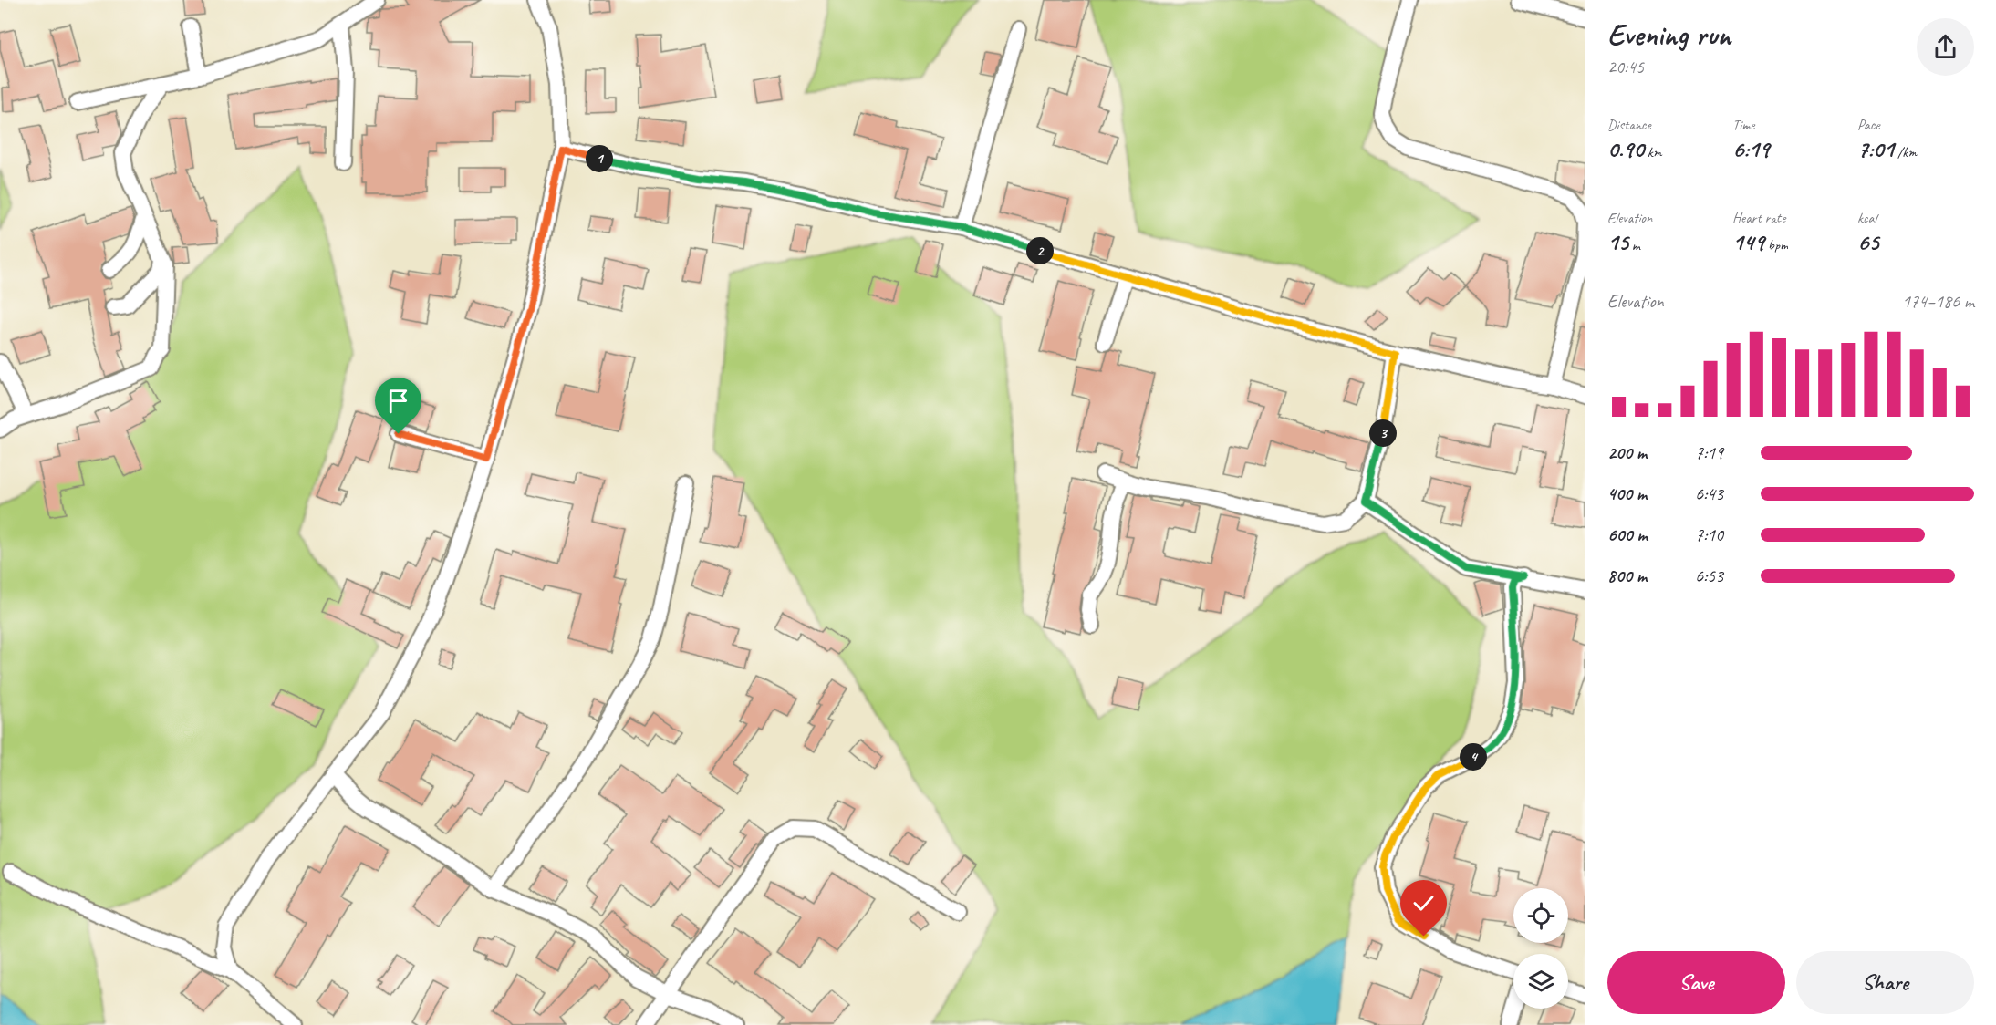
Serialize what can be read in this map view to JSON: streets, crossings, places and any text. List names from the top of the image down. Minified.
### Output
{"page":{"heading":["Evening run","20:45"],"stats":[["Distance","0.90 km"],["Time","6:19"],["Pace","7:01 /km"],["Elevation","15 m"],["Heart rate","149 bpm"],["kcal","65"]],"pins":["1","2","3","4"],"chart":["Elevation","174–186 m"],"list":[{"name":"200 m","note":"7:19"},{"name":"400 m","note":"6:43"},{"name":"600 m","note":"7:10"},{"name":"800 m","note":"6:53"}],"buttons":["Save","Share"]}}
